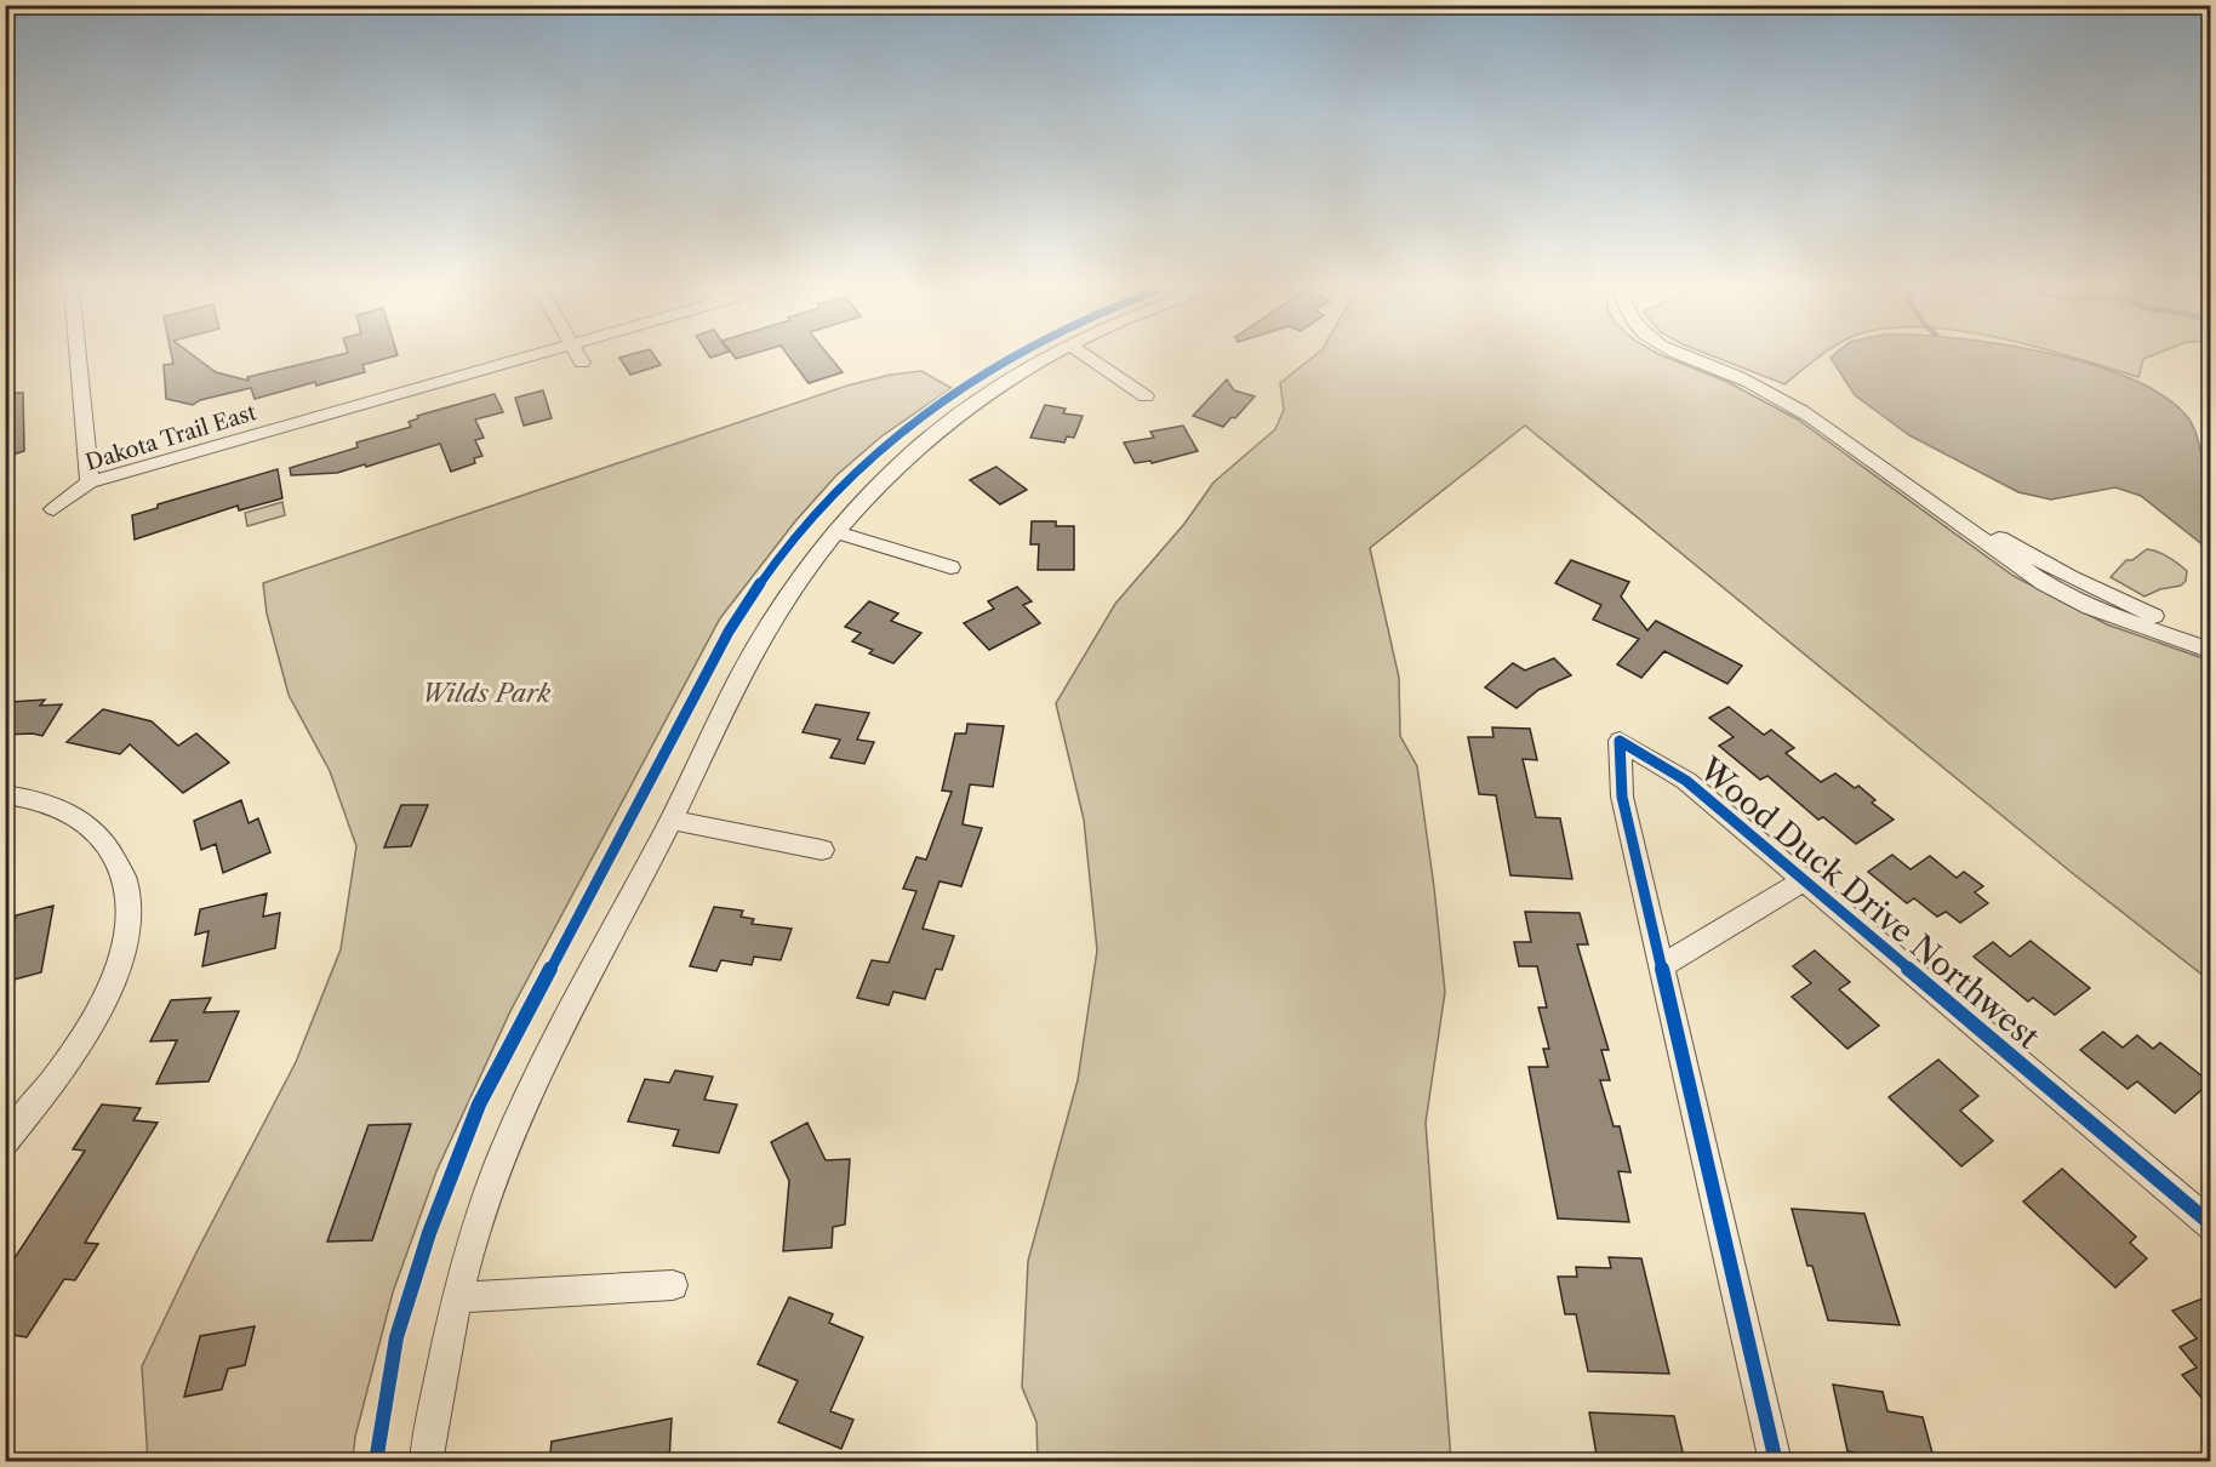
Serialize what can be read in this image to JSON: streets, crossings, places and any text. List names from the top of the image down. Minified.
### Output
{"streets":{"street":["Dakota Trail East","Wood Duck Drive Northwest"]},"parks":["Wilds Park"]}
